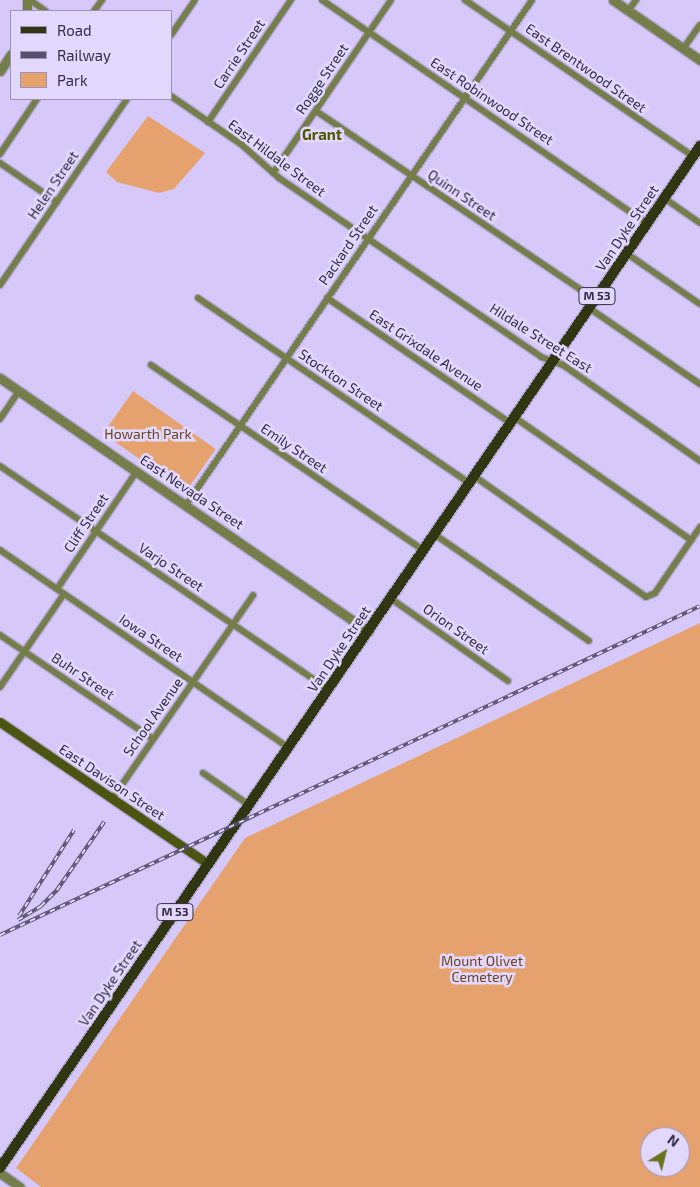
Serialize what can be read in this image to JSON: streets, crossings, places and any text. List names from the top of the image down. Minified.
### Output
{"streets":{"main road":["Van Dyke Street","M 53","East Davison Street"],"street":["Carrie Street","East Brentwood Street","Rogge Street","East Robinwood Street","East Hildale Street","Helen Street","Quinn Street","Packard Street","Hildale Street East","East Grixdale Avenue","Stockton Street","Emily Street","East Nevada Street","Cliff Street","Varjo Street","Orion Street","Iowa Street","Buhr Street","School Avenue"]},"crossings":[["Carrie Street","East Hildale Street"],["East Brentwood Street","Van Dyke Street"],["East Brentwood Street","Packard Street"],["Rogge Street","East Robinwood Street"],["Rogge Street","East Hildale Street"],["Rogge Street","Quinn Street"],["East Robinwood Street","Van Dyke Street"],["East Robinwood Street","Packard Street"],["East Hildale Street","Packard Street"],["East Hildale Street","Hildale Street East"],["Quinn Street","Van Dyke Street"],["Quinn Street","Packard Street"],["Van Dyke Street","Hildale Street East"],["Van Dyke Street","East Grixdale Avenue"],["Van Dyke Street","Stockton Street"],["Van Dyke Street","Emily Street"],["Van Dyke Street","East Nevada Street"],["Van Dyke Street","Varjo Street"],["Van Dyke Street","Orion Street"],["Van Dyke Street","Iowa Street"],["Van Dyke Street","East Davison Street"],["Packard Street","Hildale Street East"],["Packard Street","East Grixdale Avenue"],["Packard Street","Stockton Street"],["Packard Street","Emily Street"],["Packard Street","East Nevada Street"],["East Grixdale Avenue","Stockton Street"],["East Nevada Street","Cliff Street"],["Cliff Street","Varjo Street"],["Cliff Street","Iowa Street"],["Varjo Street","School Avenue"],["Iowa Street","School Avenue"],["Buhr Street","School Avenue"],["School Avenue","East Davison Street"]],"districts":["Grant"],"parks":["Howarth Park","Mount Olivet Cemetery"],"legend":["Road","Railway","Park"],"north":"top right"}
